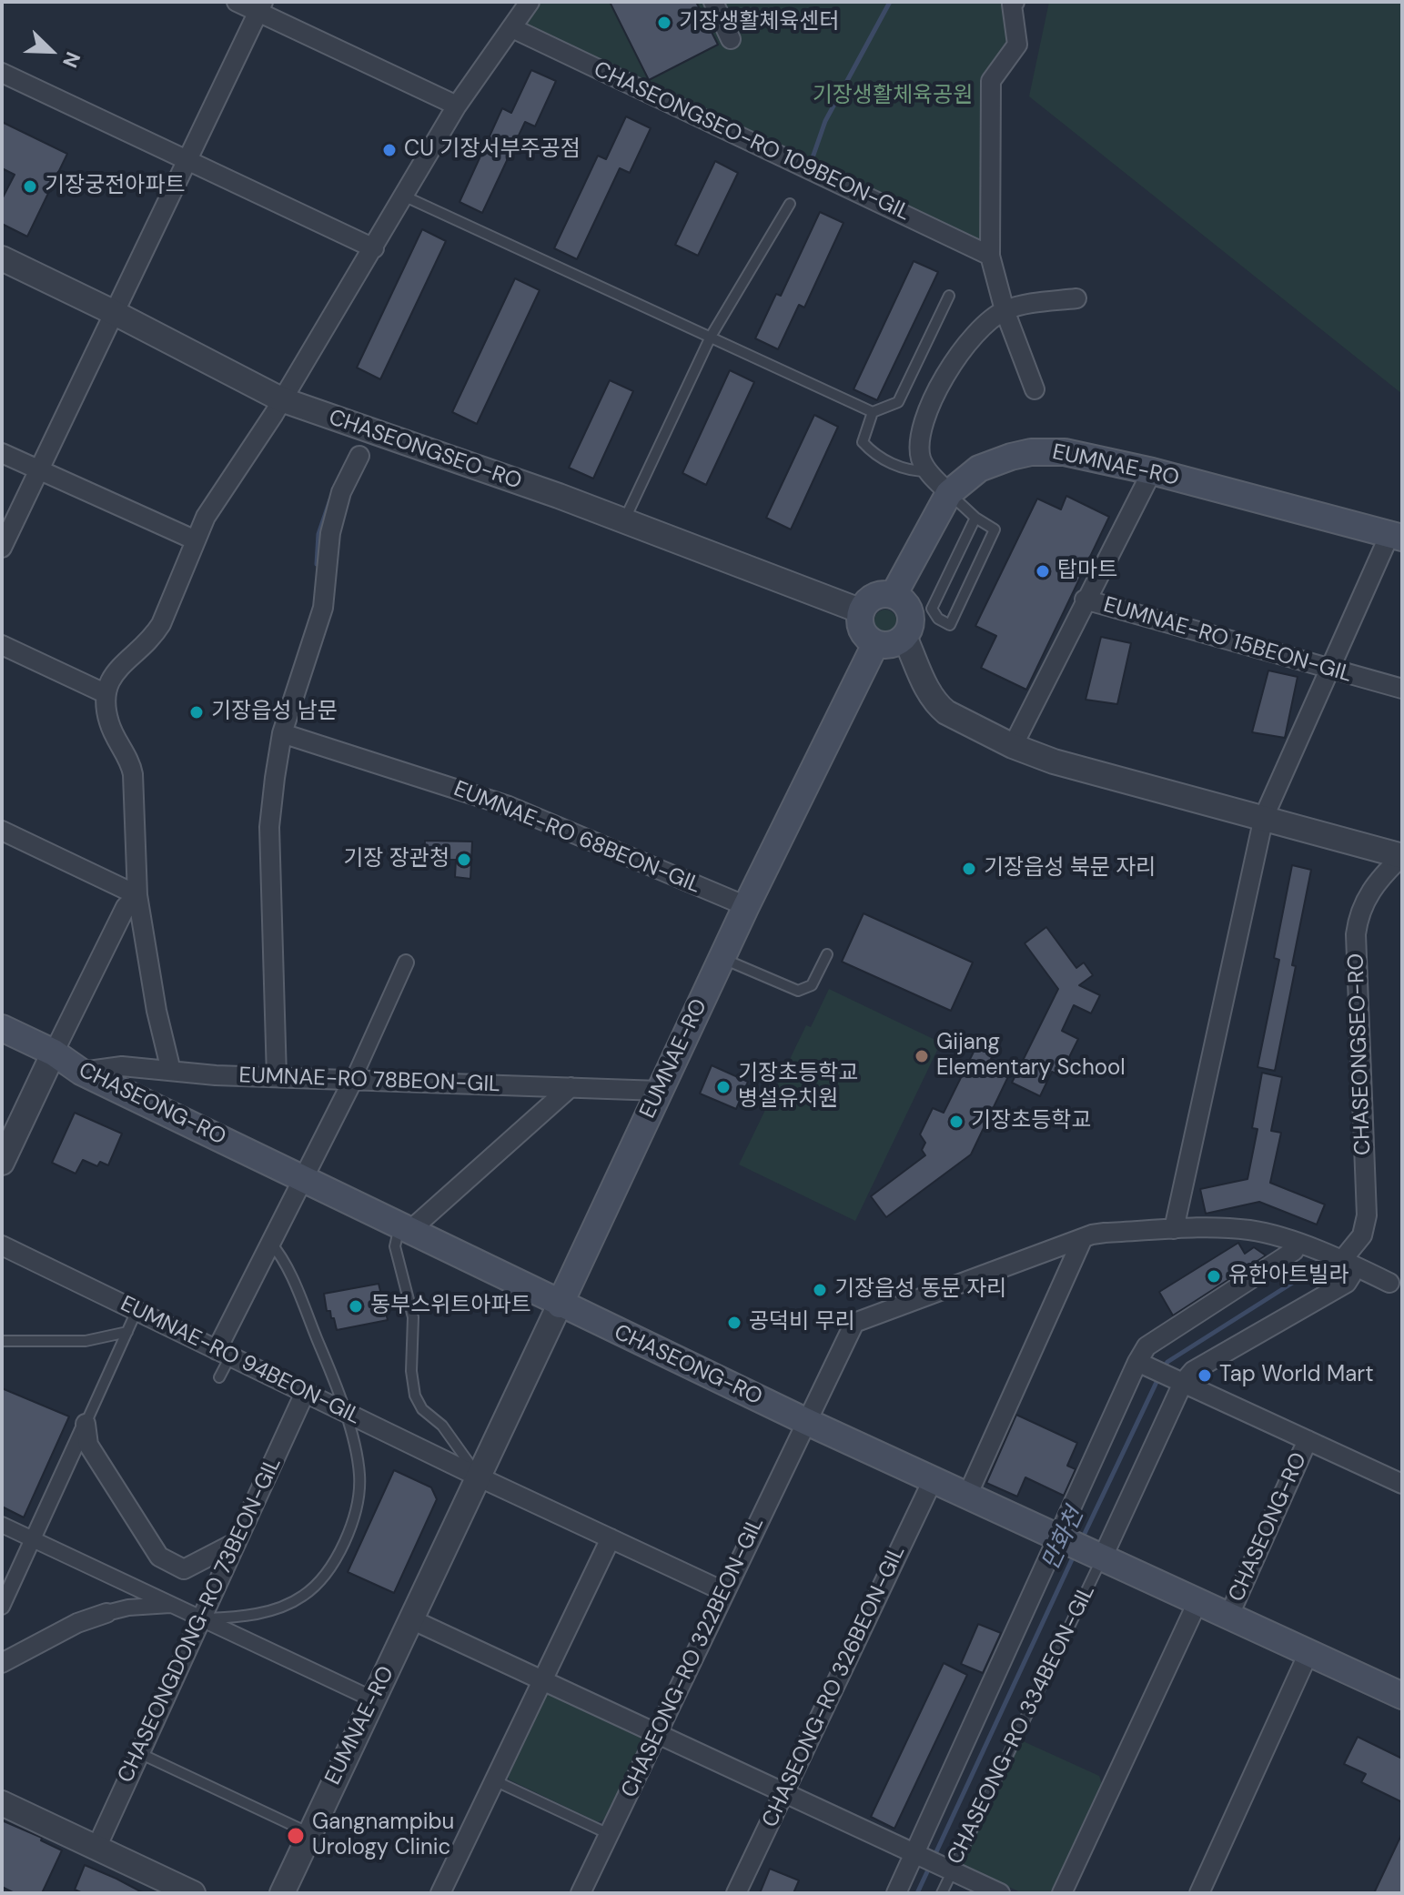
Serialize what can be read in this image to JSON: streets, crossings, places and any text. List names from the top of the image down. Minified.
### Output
{"streets":{"main road":["EUMNAE-RO","CHASEONG-RO"],"street":["CHASEONGSEO-RO 109BEON-GIL","CHASEONGSEO-RO","EUMNAE-RO 15BEON-GIL","EUMNAE-RO 68BEON-GIL","EUMNAE-RO 78BEON-GIL","EUMNAE-RO 94BEON-GIL","CHASEONGDONG-RO 73BEON-GIL","CHASEONG-RO 322BEON-GIL","CHASEONG-RO 326BEON-GIL"],"lane":["CHASEONG-RO 334BEON-GIL"]},"crossings":[["CHASEONGSEO-RO","EUMNAE-RO"],["CHASEONGSEO-RO","EUMNAE-RO 15BEON-GIL"],["CHASEONGSEO-RO","CHASEONG-RO 322BEON-GIL"],["EUMNAE-RO","EUMNAE-RO 68BEON-GIL"],["EUMNAE-RO","EUMNAE-RO 78BEON-GIL"],["EUMNAE-RO","CHASEONG-RO"],["EUMNAE-RO","EUMNAE-RO 94BEON-GIL"],["EUMNAE-RO 78BEON-GIL","CHASEONG-RO"],["CHASEONG-RO","CHASEONG-RO 322BEON-GIL"],["CHASEONG-RO","CHASEONG-RO 326BEON-GIL"],["CHASEONG-RO","CHASEONG-RO 334BEON-GIL"],["EUMNAE-RO 94BEON-GIL","CHASEONGDONG-RO 73BEON-GIL"]],"water":["만화천"],"parks":["기장생활체육공원"],"places":["기장생활체육센터","CU 기장서부주공점","기장궁전아파트","탑마트","기장읍성 남문","기장 장관청","기장읍성 북문 자리","Gijang Elementary School","기장초등학교 병설유치원","기장초등학교","유한아트빌라","기장읍성 동문 자리","동부스위트아파트","공덕비 무리","Tap World Mart","Gangnampibu Urology Clinic"],"north":"bottom right"}
